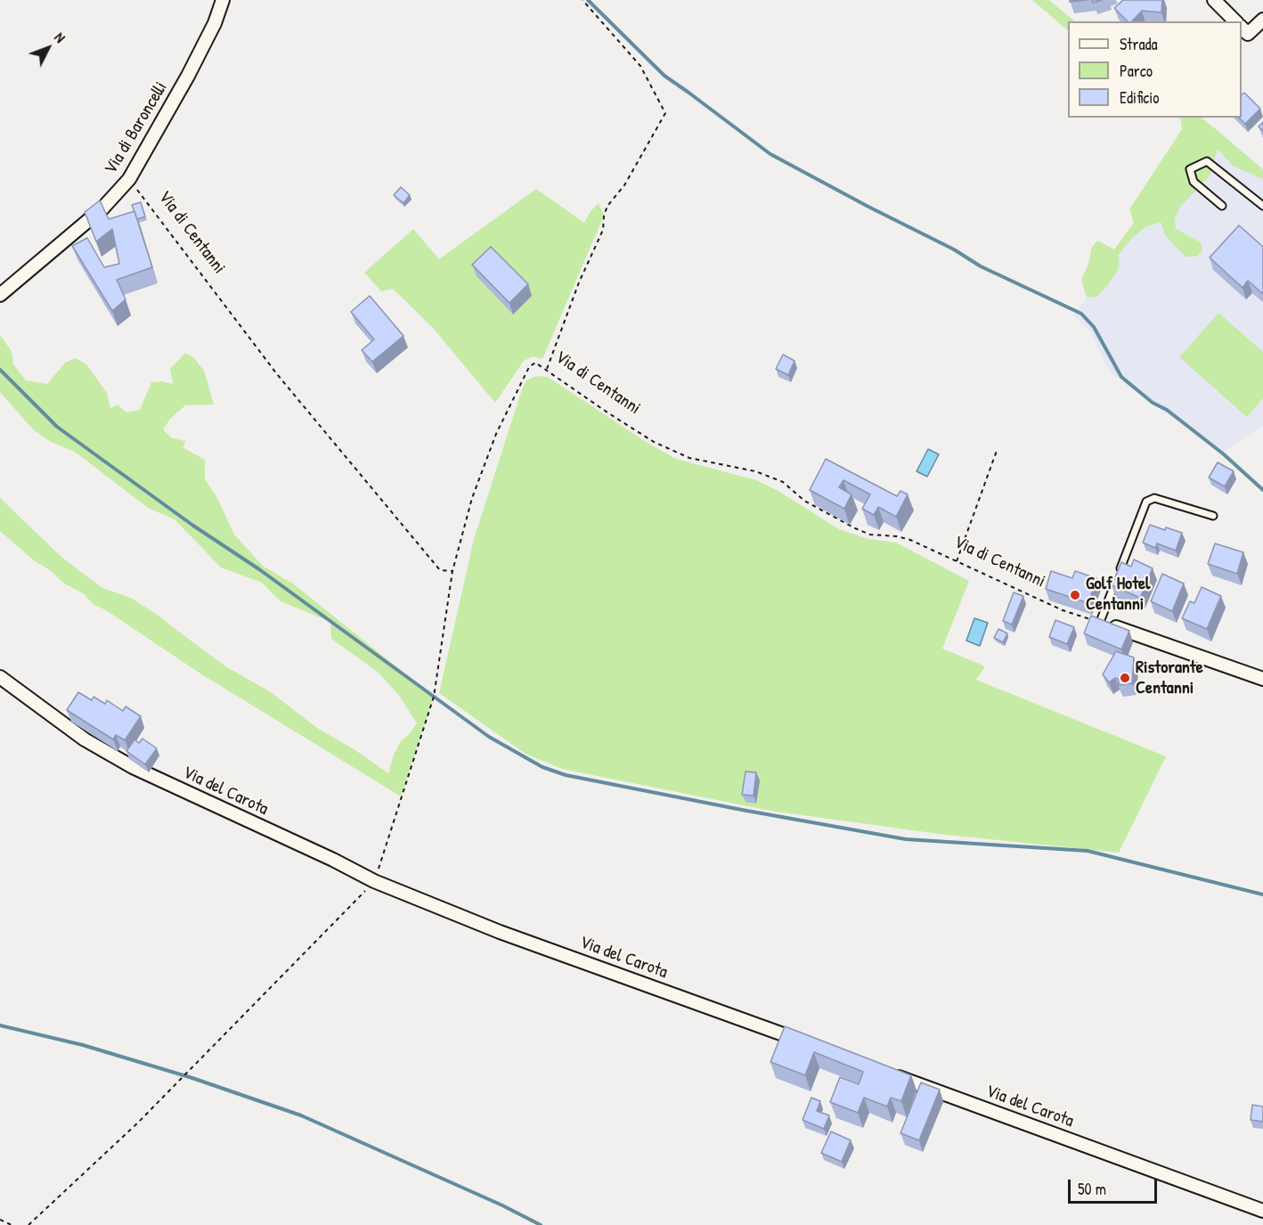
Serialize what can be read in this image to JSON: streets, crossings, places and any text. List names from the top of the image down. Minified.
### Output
{"streets":{"street":["Via di Baroncelli","Via del Carota"],"path":["Via di Centanni"]},"crossings":[["Via di Baroncelli","Via di Centanni"]],"places":["Golf Hotel Centanni","Ristorante Centanni"],"legend":["Strada","Parco","Edificio"],"scale_bar":"50 m","north":"top right"}
